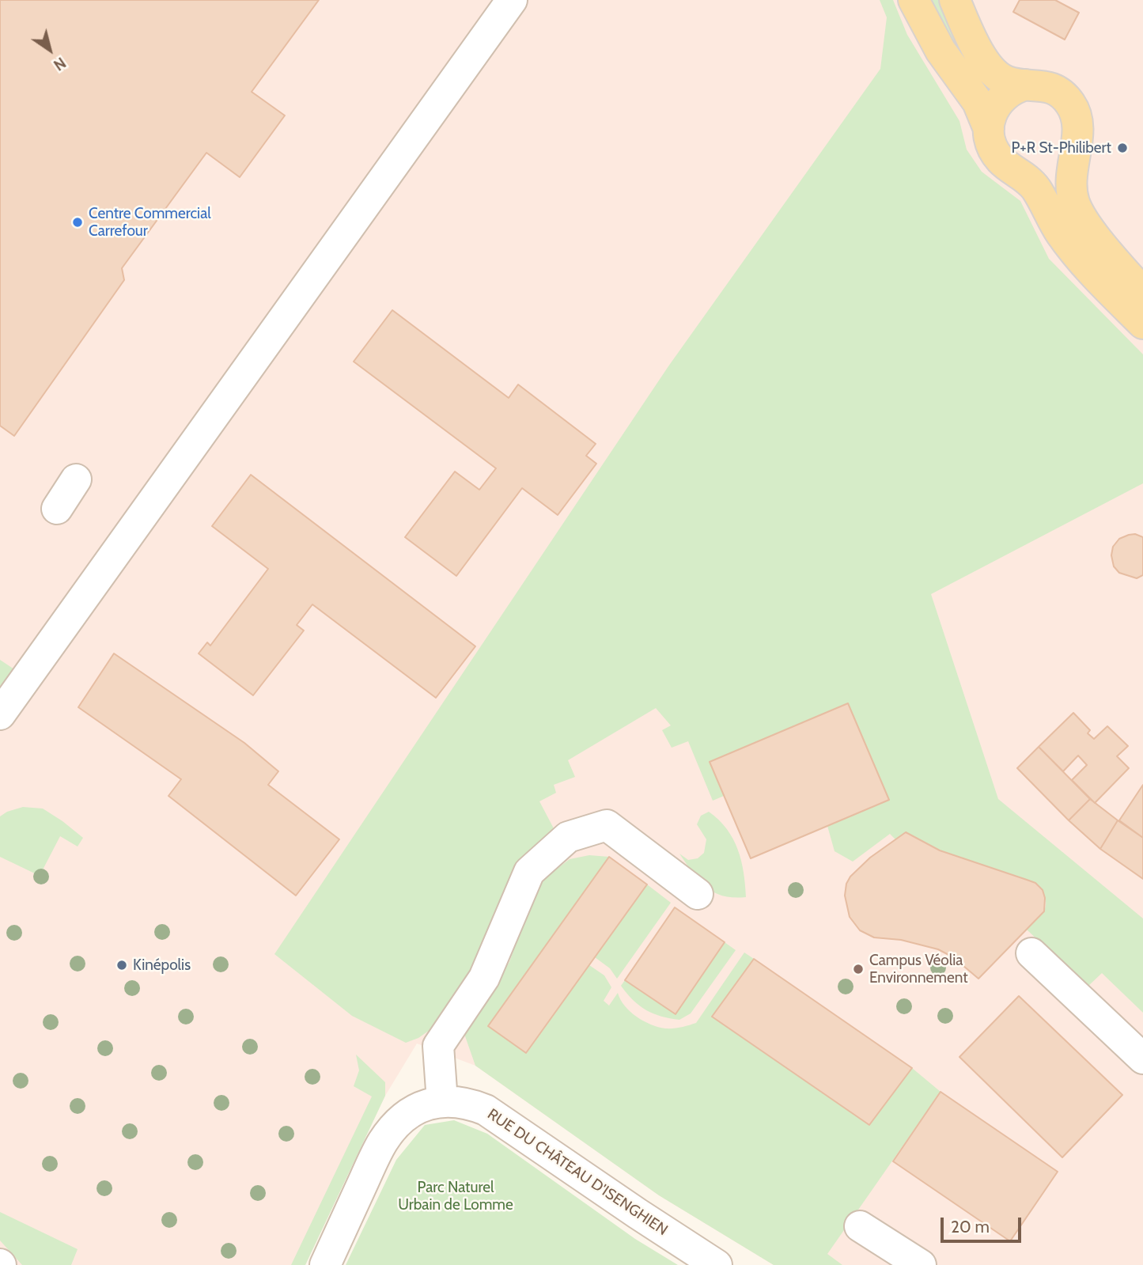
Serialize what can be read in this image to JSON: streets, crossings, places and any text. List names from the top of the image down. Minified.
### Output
{"streets":{"street":["RUE DU CHÂTEAU D'ISENGHIEN"]},"parks":["Parc Naturel Urbain de Lomme"],"places":["P+R St-Philibert","Centre Commercial Carrefour","Kinépolis","Campus Véolia Environnement"],"scale_bar":"20 m","north":"bottom right"}
